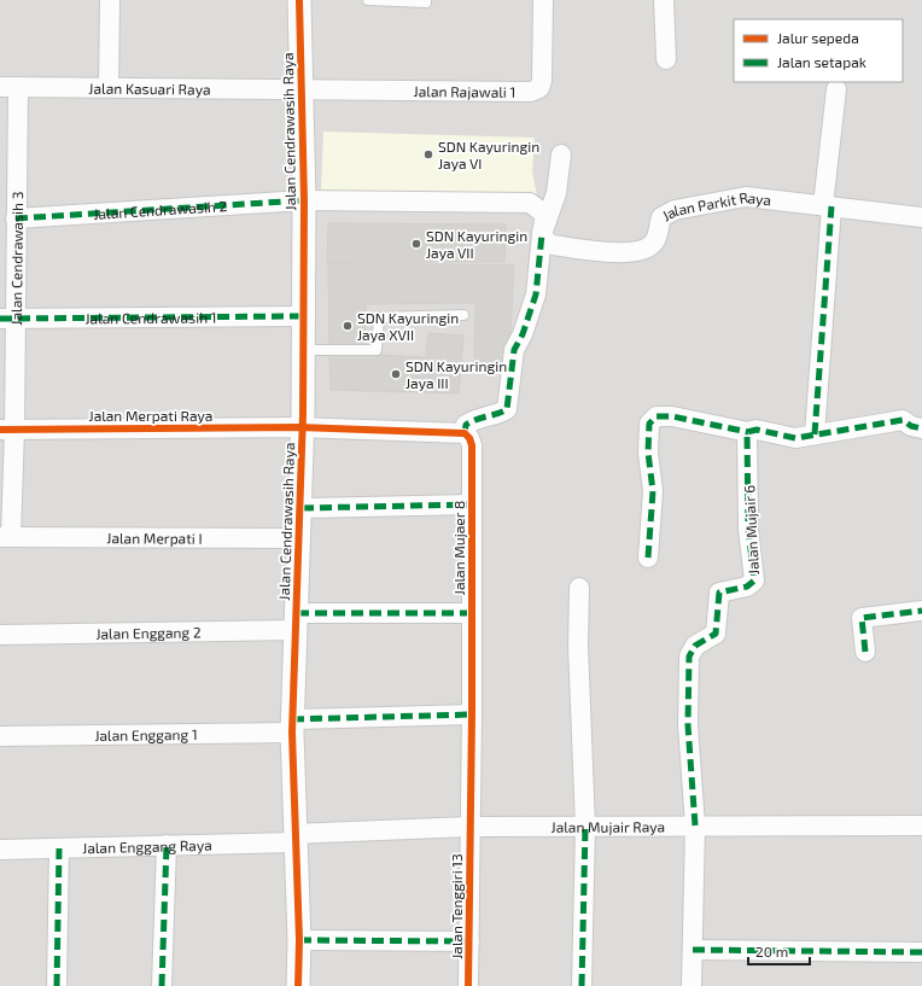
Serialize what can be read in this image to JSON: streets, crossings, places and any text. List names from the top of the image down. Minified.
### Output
{"streets":{"street":["Jalan Kasuari Raya","Jalan Rajawali 1","Jalan Cendrawasih Raya","Jalan Cendrawasih 2","Jalan Parkit Raya","Jalan Cendrawasih 3","Jalan Cendrawasih 1","Jalan Merpati Raya","Jalan Mujair 6","Jalan Merpati I","Jalan Mujaer 8","Jalan Enggang 2","Jalan Enggang 1","Jalan Mujair Raya","Jalan Enggang Raya","Jalan Tenggiri 13"]},"crossings":[["Jalan Kasuari Raya","Jalan Rajawali 1"],["Jalan Kasuari Raya","Jalan Cendrawasih Raya"],["Jalan Kasuari Raya","Jalan Cendrawasih 3"],["Jalan Rajawali 1","Jalan Cendrawasih Raya"],["Jalan Cendrawasih Raya","Jalan Cendrawasih 2"],["Jalan Cendrawasih Raya","Jalan Cendrawasih 1"],["Jalan Cendrawasih Raya","Jalan Merpati Raya"],["Jalan Cendrawasih Raya","Jalan Merpati I"],["Jalan Cendrawasih Raya","Jalan Enggang 2"],["Jalan Cendrawasih Raya","Jalan Enggang 1"],["Jalan Cendrawasih Raya","Jalan Mujair Raya"],["Jalan Cendrawasih Raya","Jalan Enggang Raya"],["Jalan Cendrawasih 2","Jalan Cendrawasih 3"],["Jalan Cendrawasih 3","Jalan Cendrawasih 1"],["Jalan Cendrawasih 3","Jalan Merpati Raya"],["Jalan Cendrawasih 3","Jalan Merpati I"],["Jalan Mujair 6","Jalan Mujair Raya"],["Jalan Mujaer 8","Jalan Enggang 2"],["Jalan Mujaer 8","Jalan Enggang 1"],["Jalan Mujaer 8","Jalan Mujair Raya"],["Jalan Mujaer 8","Jalan Tenggiri 13"],["Jalan Mujair Raya","Jalan Enggang Raya"],["Jalan Mujair Raya","Jalan Tenggiri 13"]],"places":["SDN Kayuringin Jaya VI","SDN Kayuringin Jaya VII","SDN Kayuringin Jaya XVII","SDN Kayuringin Jaya III"],"legend":["Jalur sepeda","Jalan setapak"],"scale_bar":"20 m"}
